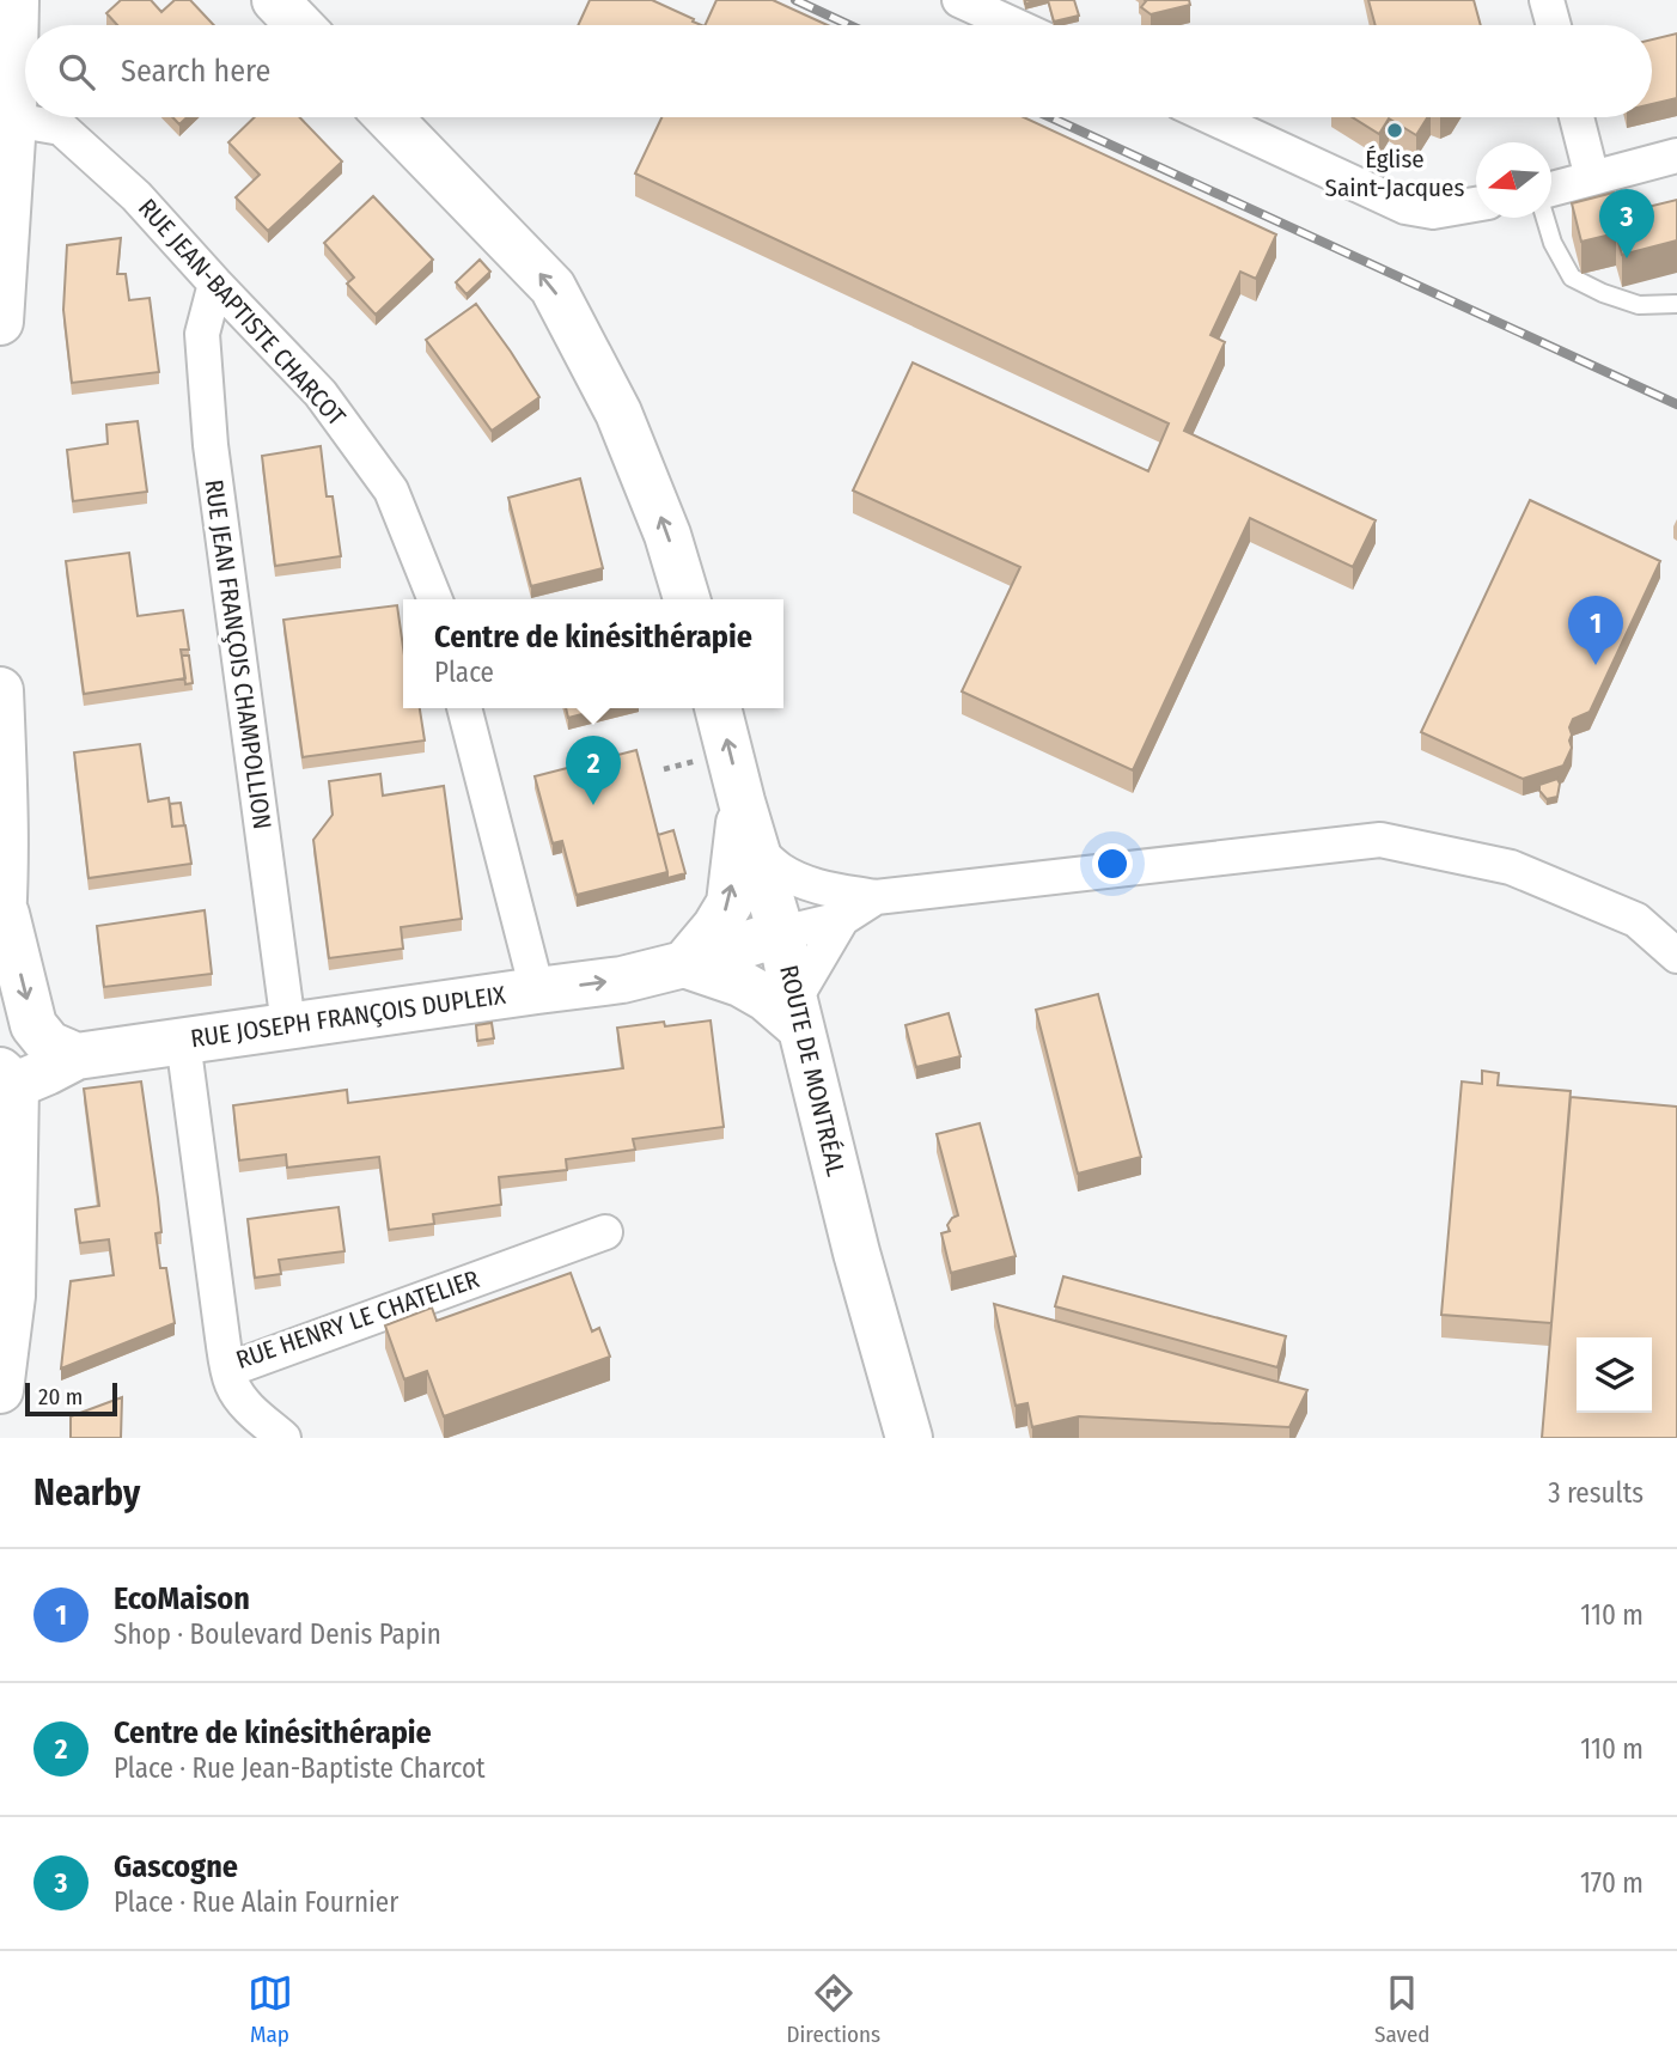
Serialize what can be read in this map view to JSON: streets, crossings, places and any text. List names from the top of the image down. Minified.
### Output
{"streets":{"main road":["RUE JOSEPH FRANÇOIS DUPLEIX","ROUTE DE MONTRÉAL"],"street":["RUE JEAN-BAPTISTE CHARCOT","RUE JEAN FRANÇOIS CHAMPOLLION","RUE HENRY LE CHATELIER"]},"crossings":[["RUE JEAN-BAPTISTE CHARCOT","RUE JEAN FRANÇOIS CHAMPOLLION"],["RUE JEAN FRANÇOIS CHAMPOLLION","RUE JOSEPH FRANÇOIS DUPLEIX"],["RUE JOSEPH FRANÇOIS DUPLEIX","ROUTE DE MONTRÉAL"],["RUE JOSEPH FRANÇOIS DUPLEIX","RUE HENRY LE CHATELIER"]],"places":["Église Saint-Jacques"],"scale_bar":"20 m","north":"left","page":{"search":"Search here","pins":["3","1","2"],"popup":["Centre de kinésithérapie","Place"],"scale":"20 m","heading":["Nearby","3 results"],"list":[{"mark":"1","name":"EcoMaison","note":"Shop · Boulevard Denis Papin","value":"110 m"},{"mark":"2","name":"Centre de kinésithérapie","note":"Place · Rue Jean-Baptiste Charcot","value":"110 m"},{"mark":"3","name":"Gascogne","note":"Place · Rue Alain Fournier","value":"170 m"}],"nav":["Map","Directions","Saved"]}}
